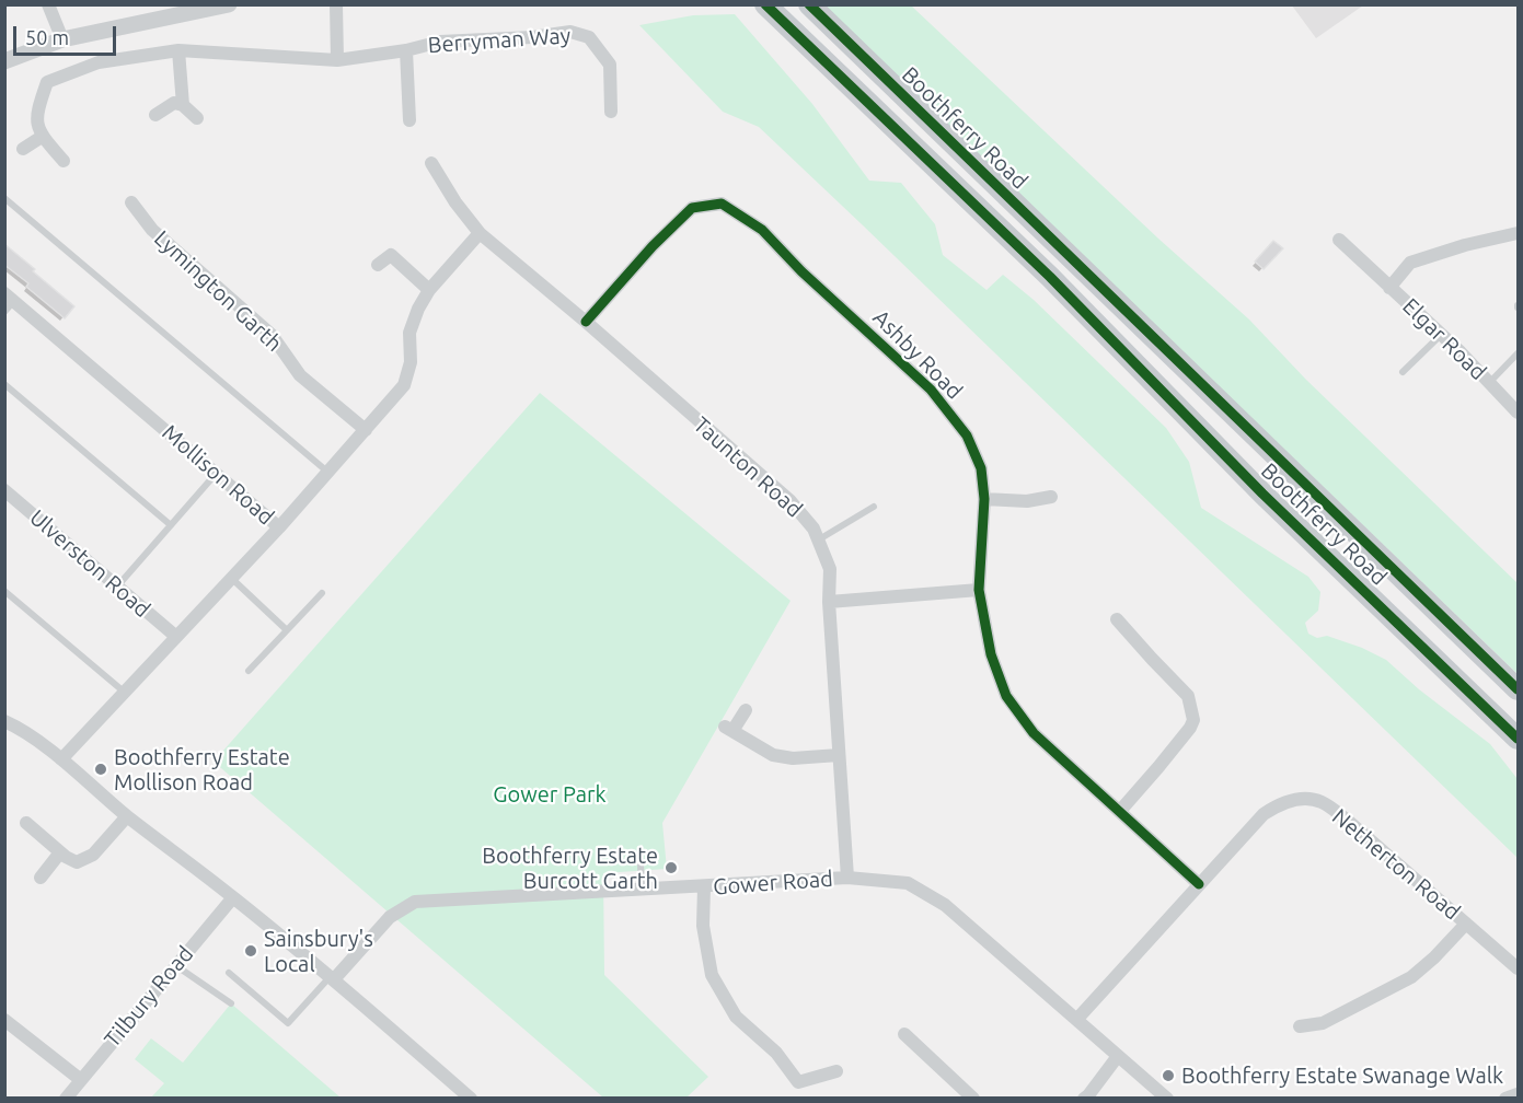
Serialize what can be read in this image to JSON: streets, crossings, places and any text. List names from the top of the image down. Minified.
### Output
{"streets":{"main road":["Boothferry Road"],"street":["Berryman Way","Lymington Garth","Elgar Road","Ashby Road","Taunton Road","Mollison Road","Ulverston Road","Netherton Road","Gower Road","Tilbury Road"]},"crossings":[["Ashby Road","Taunton Road"],["Ashby Road","Netherton Road"],["Taunton Road","Gower Road"],["Mollison Road","Ulverston Road"],["Netherton Road","Gower Road"]],"parks":["Gower Park"],"places":["Boothferry Estate Mollison Road","Boothferry Estate Burcott Garth","Sainsbury's Local","Boothferry Estate Swanage Walk"],"scale_bar":"50 m"}
